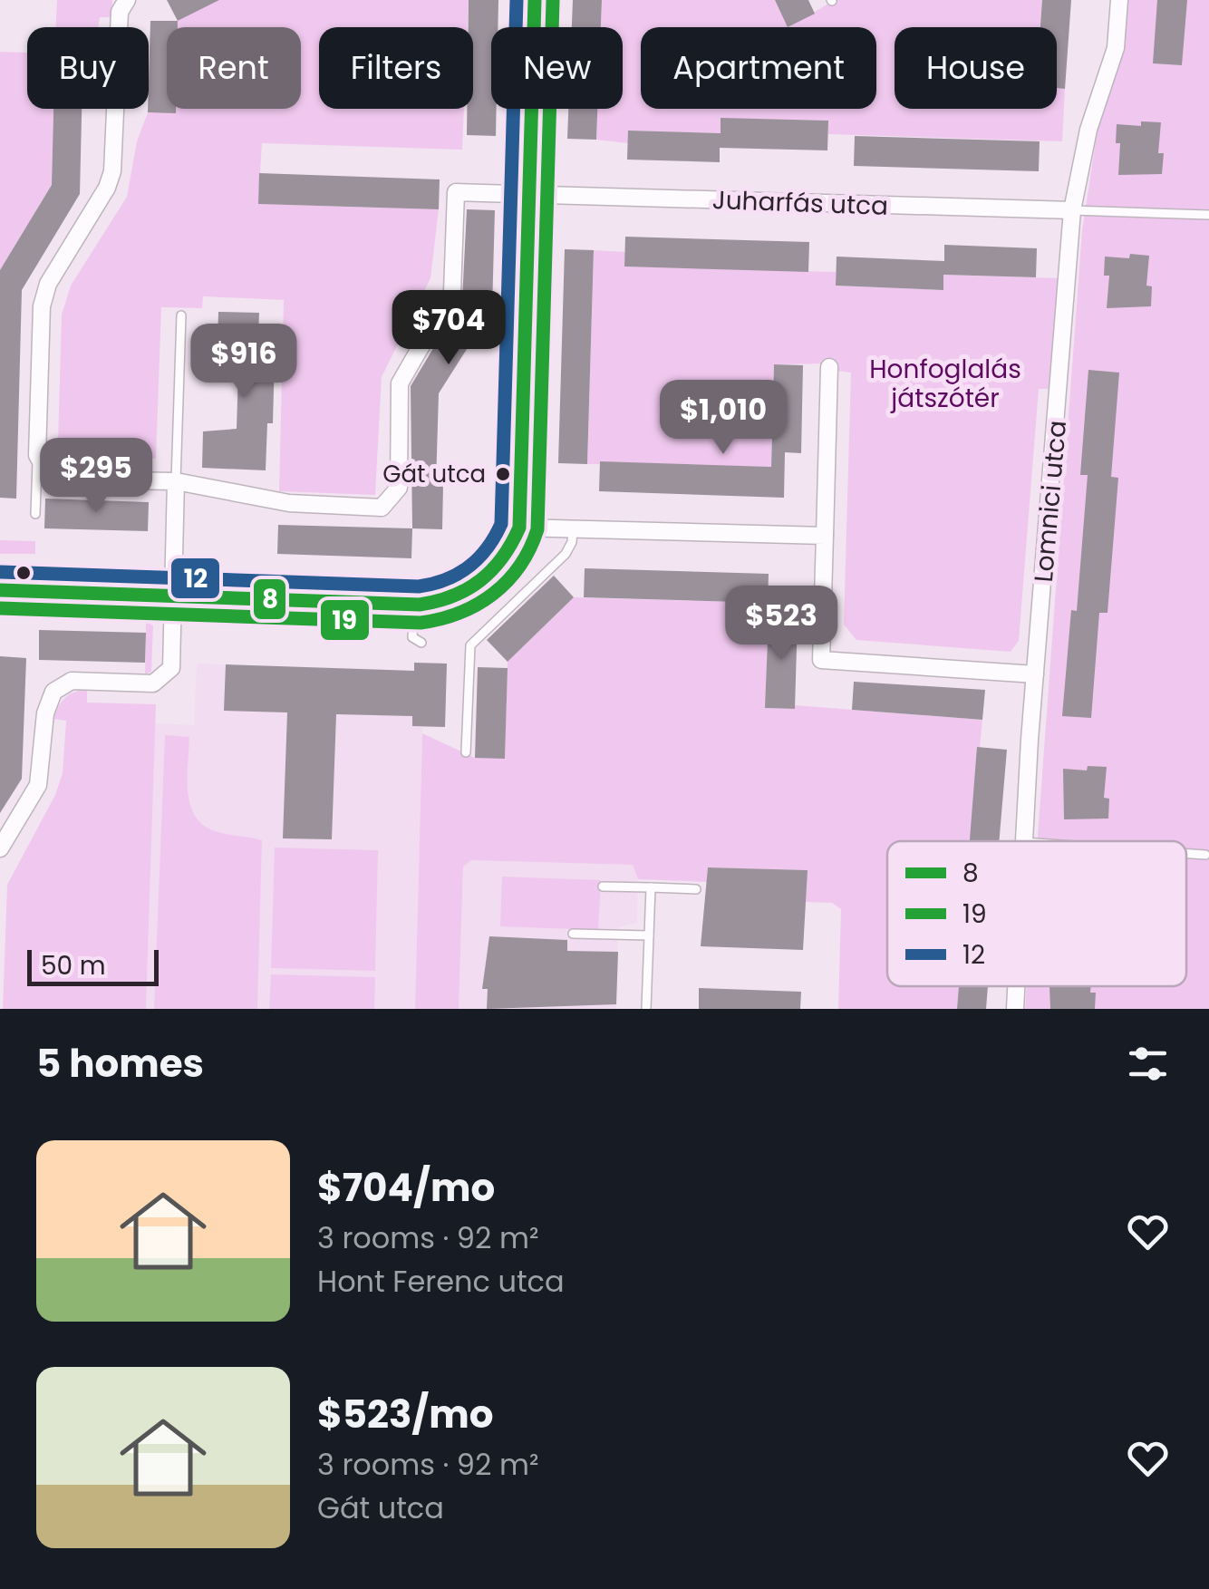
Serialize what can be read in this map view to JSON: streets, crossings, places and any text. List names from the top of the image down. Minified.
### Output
{"streets":{"street":["Juharfás utca","Lomnici utca"]},"crossings":[["Juharfás utca","Lomnici utca"]],"parks":["Honfoglalás játszótér"],"places":["Gát utca"],"lines":["transit line 8","transit line 12","transit line 19"],"legend":["8","19","12"],"scale_bar":"50 m","page":{"chip":["Buy","Rent","Filters","New","Apartment","House"],"price":["$704","$916","$1,010","$295","$523"],"scale":"50 m","heading":"5 homes","list":[{"name":"$704/mo","note":"3 rooms · 92 m² · Hont Ferenc utca"},{"name":"$523/mo","note":"3 rooms · 92 m² · Gát utca"}]}}
